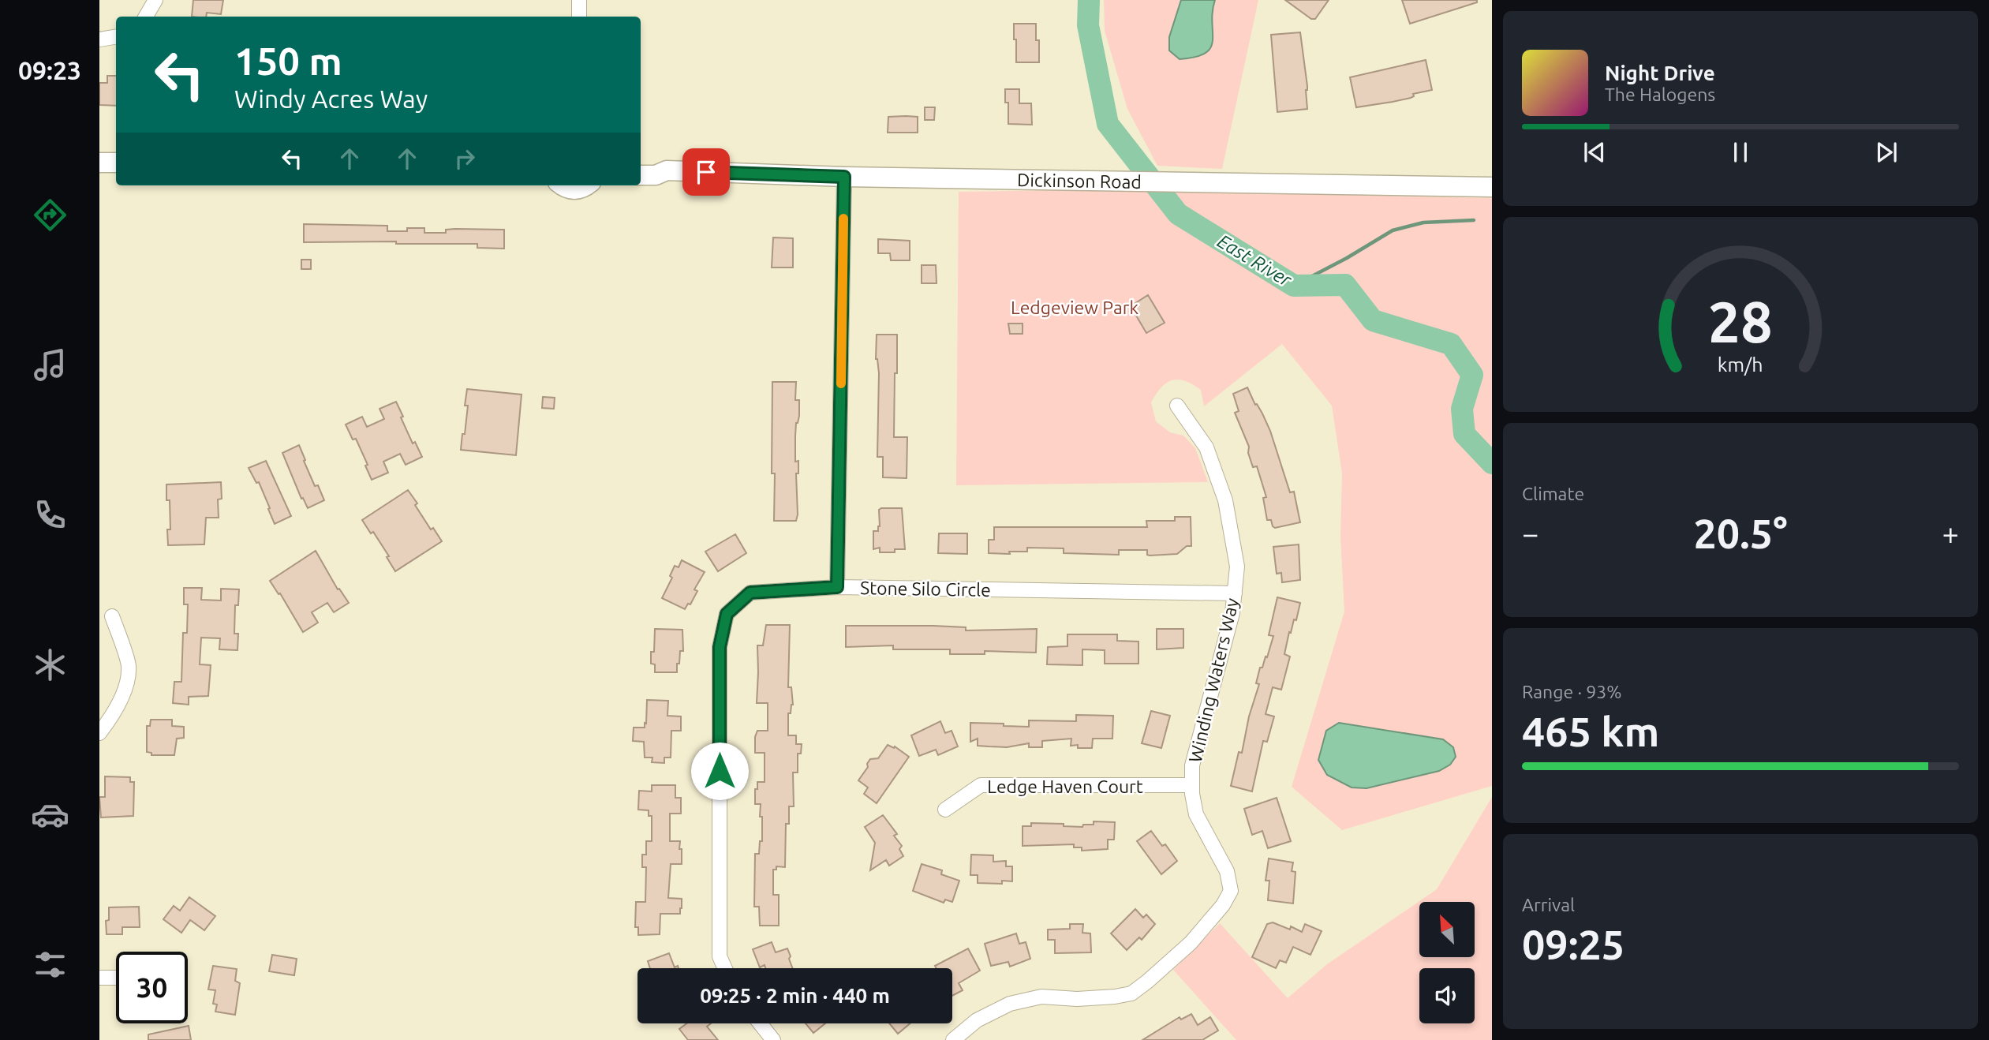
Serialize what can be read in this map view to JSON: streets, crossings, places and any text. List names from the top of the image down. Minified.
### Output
{"streets":{"street":["Dickinson Road","Stone Silo Circle","Winding Waters Way","Ledge Haven Court"]},"crossings":[["Stone Silo Circle","Winding Waters Way"],["Winding Waters Way","Ledge Haven Court"]],"water":["East River"],"parks":["Ledgeview Park"],"north":"top left","page":{"tabs":"09:23","turn":["150 m","Windy Acres Way"],"song":["Night Drive","The Halogens"],"tile":["Climate",["Range · 93%","465 km"],["Arrival","09:25"]],"heat":["−","20.5°","+"],"limit":"30","trip":"09:25 · 2 min · 440 m","gauge":["28","km/h"]}}
